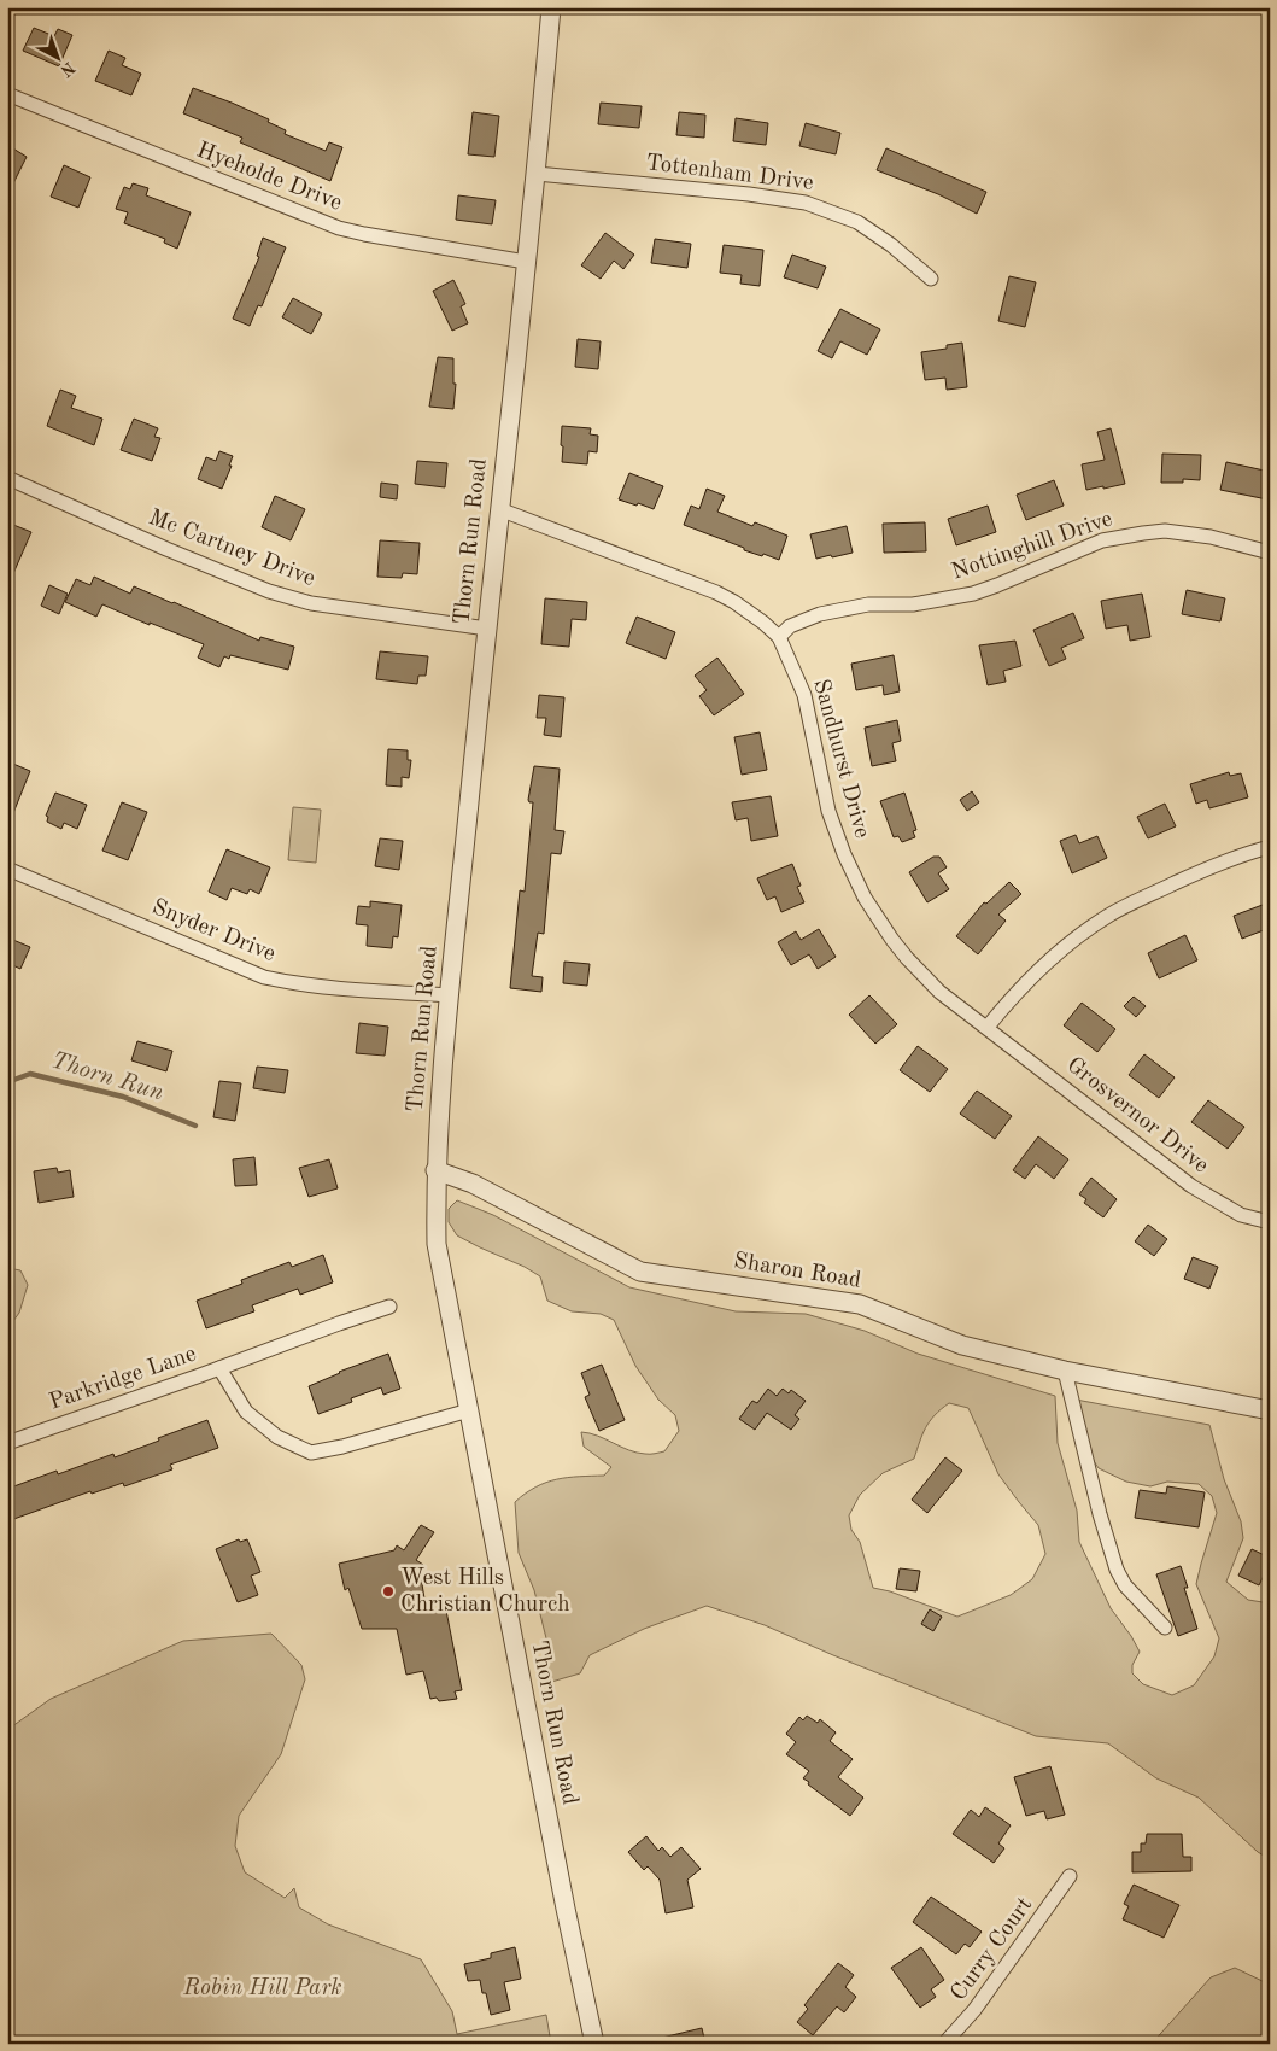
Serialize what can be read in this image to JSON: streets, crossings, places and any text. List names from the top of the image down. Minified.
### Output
{"streets":{"street":["Tottenham Drive","Hyeholde Drive","Thorn Run Road","Nottinghill Drive","Mc Cartney Drive","Sandhurst Drive","Snyder Drive","Grosvernor Drive","Sharon Road","Parkridge Lane","Curry Court"]},"crossings":[["Tottenham Drive","Thorn Run Road"],["Hyeholde Drive","Thorn Run Road"],["Thorn Run Road","Mc Cartney Drive"],["Thorn Run Road","Sandhurst Drive"],["Thorn Run Road","Snyder Drive"],["Thorn Run Road","Sharon Road"],["Thorn Run Road","Parkridge Lane"],["Nottinghill Drive","Sandhurst Drive"],["Sandhurst Drive","Grosvernor Drive"]],"water":["Thorn Run"],"parks":["Robin Hill Park"],"places":["West Hills Christian Church"],"north":"bottom right"}
